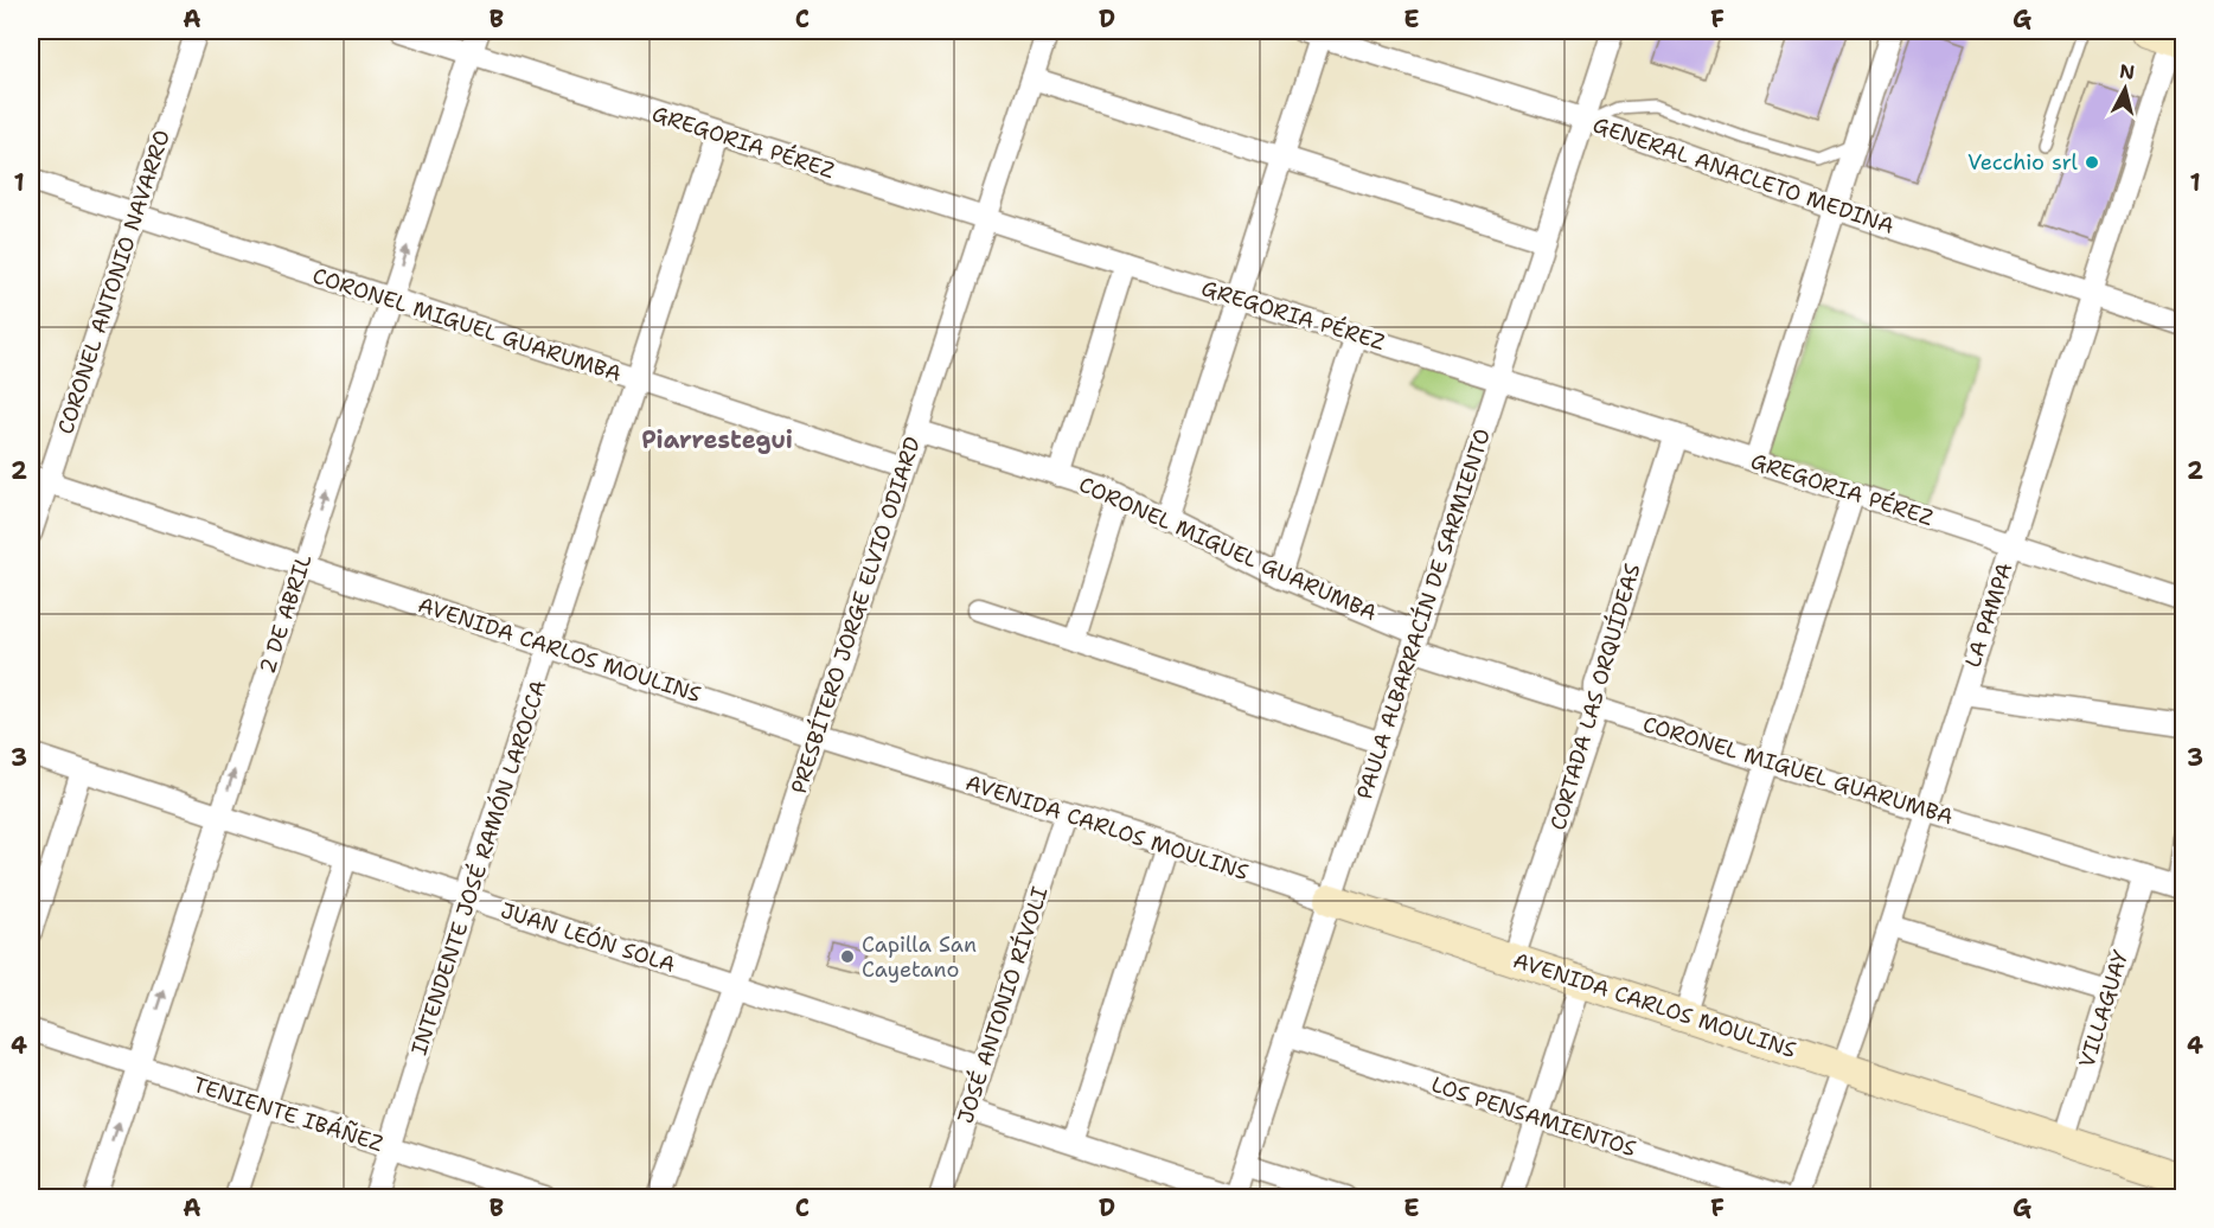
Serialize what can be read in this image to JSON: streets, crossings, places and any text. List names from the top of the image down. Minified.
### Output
{"streets":{"street":["GREGORIA PÉREZ","GENERAL ANACLETO MEDINA","CORONEL ANTONIO NAVARRO","CORONEL MIGUEL GUARUMBA","2 DE ABRIL","PAULA ALBARRACÍN DE SARMIENTO","PRESBÍTERO JORGE ELVIO ODIARD","LA PAMPA","AVENIDA CARLOS MOULINS","CORTADA LAS ORQUÍDEAS","INTENDENTE JOSÉ RAMÓN LAROCCA","JUAN LEÓN SOLA","JOSÉ ANTONIO RÍVOLI","VILLAGUAY","TENIENTE IBÁÑEZ","LOS PENSAMIENTOS"]},"crossings":[["GREGORIA PÉREZ","2 DE ABRIL"],["GREGORIA PÉREZ","PAULA ALBARRACÍN DE SARMIENTO"],["GREGORIA PÉREZ","PRESBÍTERO JORGE ELVIO ODIARD"],["GREGORIA PÉREZ","LA PAMPA"],["GREGORIA PÉREZ","CORTADA LAS ORQUÍDEAS"],["GREGORIA PÉREZ","INTENDENTE JOSÉ RAMÓN LAROCCA"],["GENERAL ANACLETO MEDINA","PAULA ALBARRACÍN DE SARMIENTO"],["GENERAL ANACLETO MEDINA","LA PAMPA"],["CORONEL ANTONIO NAVARRO","CORONEL MIGUEL GUARUMBA"],["CORONEL ANTONIO NAVARRO","AVENIDA CARLOS MOULINS"],["CORONEL MIGUEL GUARUMBA","2 DE ABRIL"],["CORONEL MIGUEL GUARUMBA","PAULA ALBARRACÍN DE SARMIENTO"],["CORONEL MIGUEL GUARUMBA","PRESBÍTERO JORGE ELVIO ODIARD"],["CORONEL MIGUEL GUARUMBA","LA PAMPA"],["CORONEL MIGUEL GUARUMBA","CORTADA LAS ORQUÍDEAS"],["CORONEL MIGUEL GUARUMBA","INTENDENTE JOSÉ RAMÓN LAROCCA"],["CORONEL MIGUEL GUARUMBA","VILLAGUAY"],["2 DE ABRIL","AVENIDA CARLOS MOULINS"],["2 DE ABRIL","JUAN LEÓN SOLA"],["2 DE ABRIL","TENIENTE IBÁÑEZ"],["PAULA ALBARRACÍN DE SARMIENTO","AVENIDA CARLOS MOULINS"],["PAULA ALBARRACÍN DE SARMIENTO","LOS PENSAMIENTOS"],["PRESBÍTERO JORGE ELVIO ODIARD","AVENIDA CARLOS MOULINS"],["PRESBÍTERO JORGE ELVIO ODIARD","JUAN LEÓN SOLA"],["LA PAMPA","AVENIDA CARLOS MOULINS"],["AVENIDA CARLOS MOULINS","CORTADA LAS ORQUÍDEAS"],["AVENIDA CARLOS MOULINS","INTENDENTE JOSÉ RAMÓN LAROCCA"],["AVENIDA CARLOS MOULINS","JOSÉ ANTONIO RÍVOLI"],["AVENIDA CARLOS MOULINS","VILLAGUAY"],["INTENDENTE JOSÉ RAMÓN LAROCCA","JUAN LEÓN SOLA"],["INTENDENTE JOSÉ RAMÓN LAROCCA","TENIENTE IBÁÑEZ"],["JUAN LEÓN SOLA","JOSÉ ANTONIO RÍVOLI"]],"districts":["Piarrestegui"],"places":["Vecchio srl","Capilla San Cayetano"],"north":"top","grid":{"columns":["A","B","C","D","E","F","G"],"rows":["1","2","3","4"]}}
